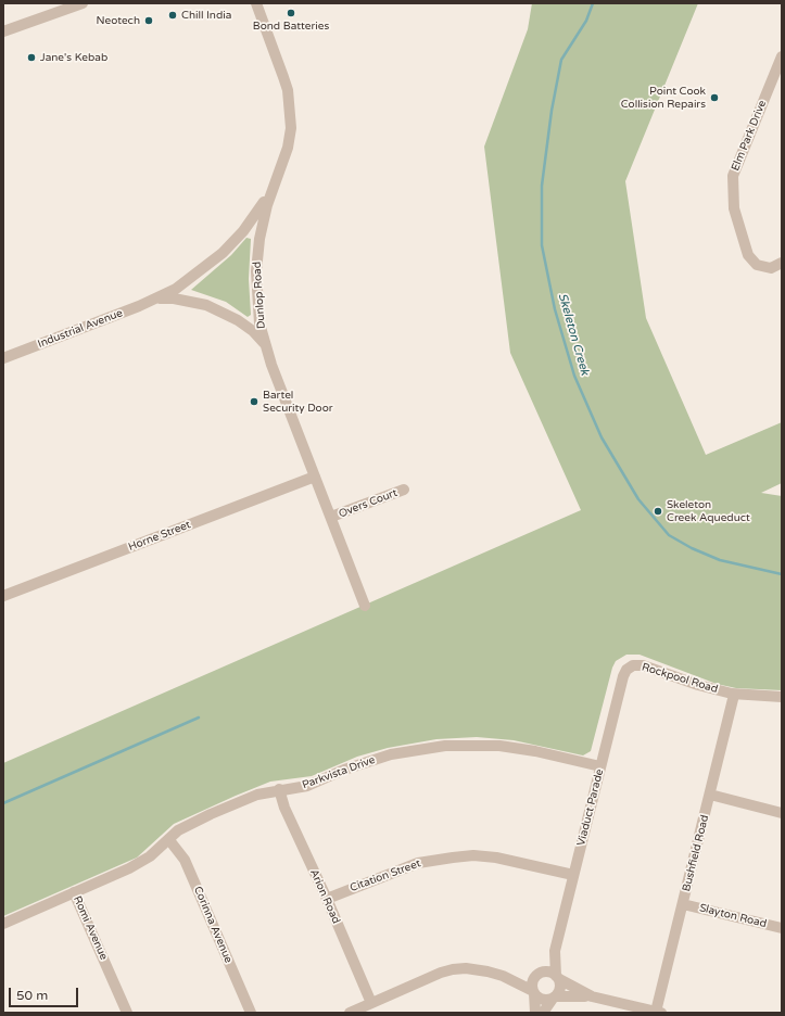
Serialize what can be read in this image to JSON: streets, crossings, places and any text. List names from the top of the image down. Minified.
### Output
{"streets":{"street":["Elm Park Drive","Dunlop Road","Industrial Avenue","Overs Court","Horne Street","Rockpool Road","Parkvista Drive","Viaduct Parade","Bushfield Road","Citation Street","Arion Road","Slayton Road","Corinna Avenue","Romi Avenue"]},"crossings":[["Dunlop Road","Industrial Avenue"],["Dunlop Road","Overs Court"],["Dunlop Road","Horne Street"],["Rockpool Road","Viaduct Parade"],["Rockpool Road","Bushfield Road"],["Parkvista Drive","Viaduct Parade"],["Parkvista Drive","Arion Road"],["Parkvista Drive","Corinna Avenue"],["Parkvista Drive","Romi Avenue"],["Viaduct Parade","Citation Street"],["Bushfield Road","Slayton Road"],["Citation Street","Arion Road"]],"water":["Skeleton Creek"],"places":["Bond Batteries","Chill India","Neotech","Jane's Kebab","Point Cook Collision Repairs","Bartel Security Door","Skeleton Creek Aqueduct"],"scale_bar":"50 m"}
